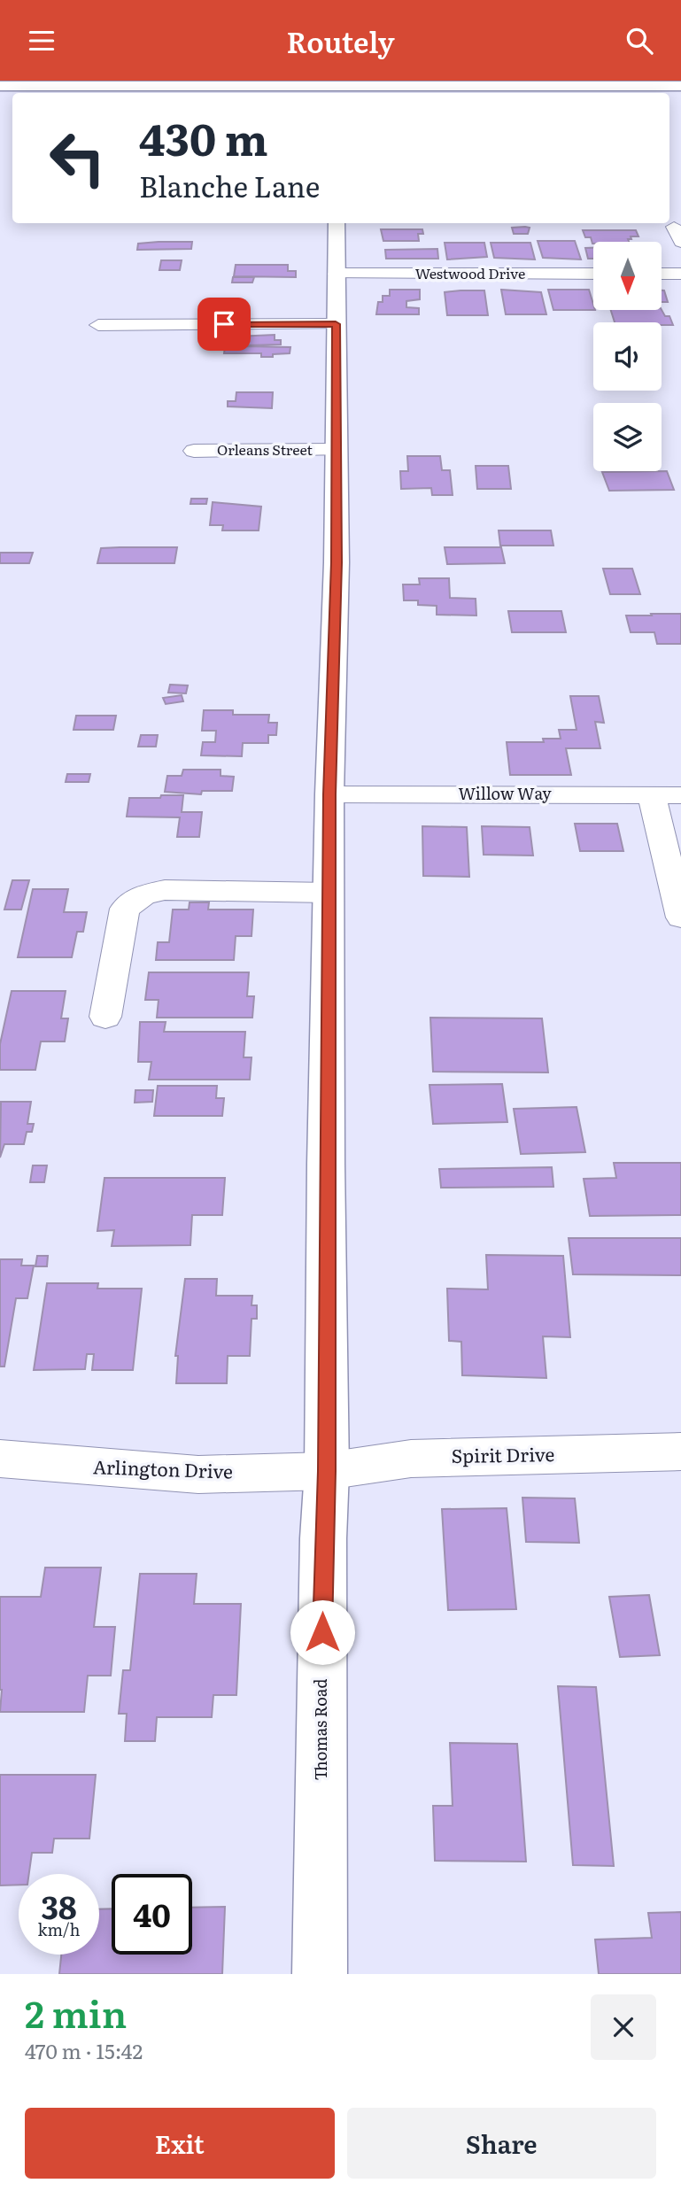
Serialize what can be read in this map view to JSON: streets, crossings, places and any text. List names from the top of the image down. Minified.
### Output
{"streets":{"street":["Westwood Drive","Orleans Street","Willow Way","Spirit Drive","Arlington Drive","Thomas Road"]},"crossings":[["Westwood Drive","Thomas Road"],["Orleans Street","Thomas Road"],["Willow Way","Thomas Road"],["Spirit Drive","Arlington Drive"],["Spirit Drive","Thomas Road"],["Arlington Drive","Thomas Road"]],"north":"bottom","page":{"header":"Routely","turn":["430 m","Blanche Lane"],"speed":"38 km/h","limit":"40","heading":["2 min","470 m · 15:42"],"buttons":["Exit","Share"]}}
